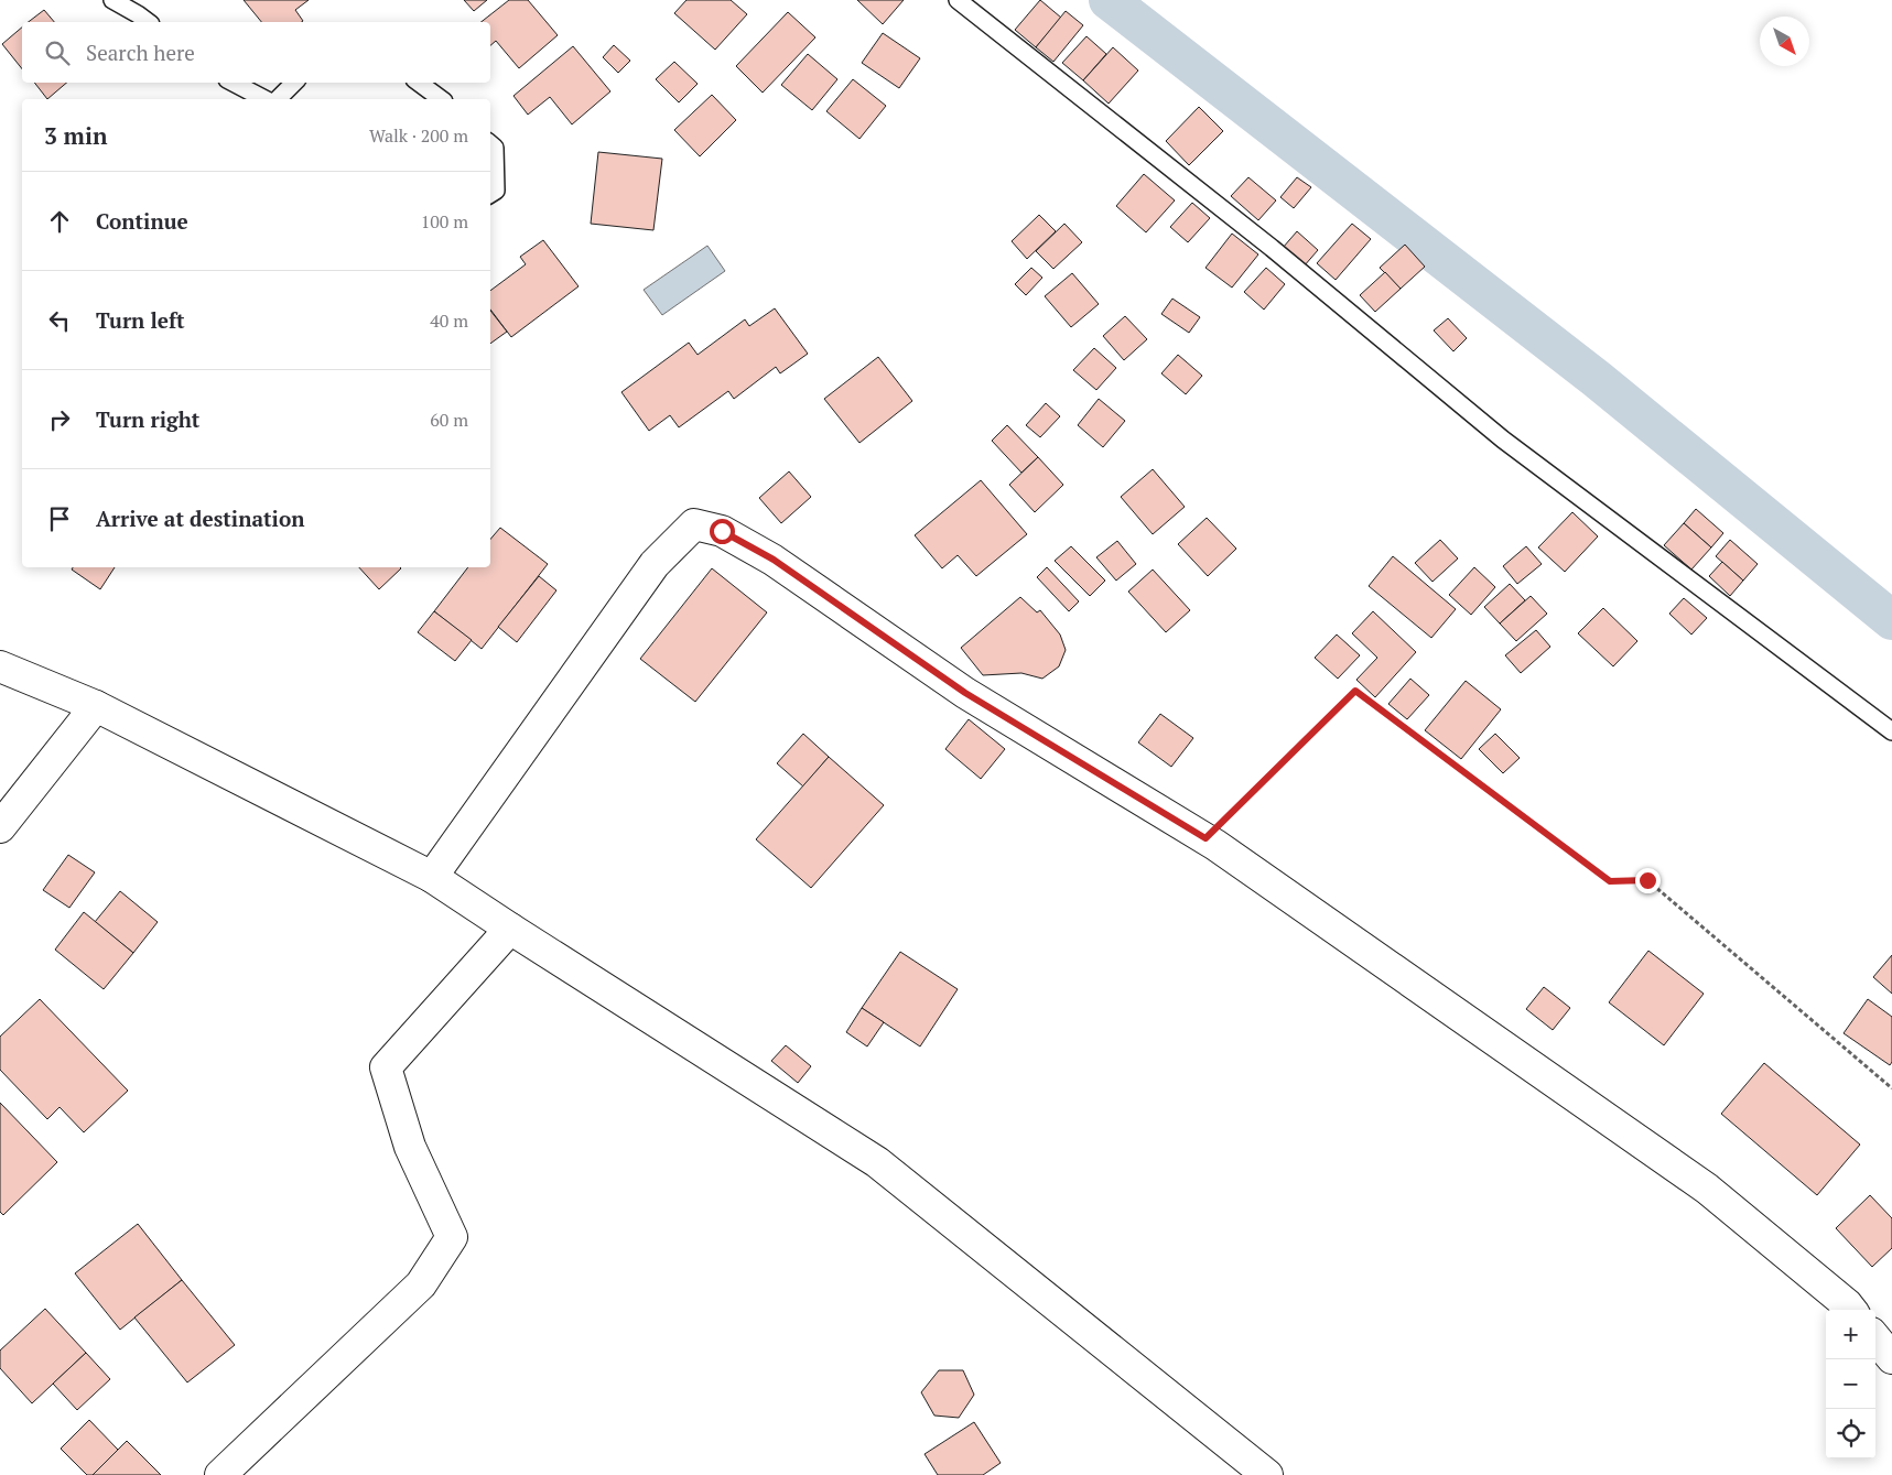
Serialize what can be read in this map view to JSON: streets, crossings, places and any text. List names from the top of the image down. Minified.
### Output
{"north":"bottom right","page":{"search":"Search here","heading":["3 min","Walk · 200 m"],"list":[["Continue","100 m"],["Turn left","40 m"],["Turn right","60 m"],"Arrive at destination"],"map_buttons":["+","−"]}}
